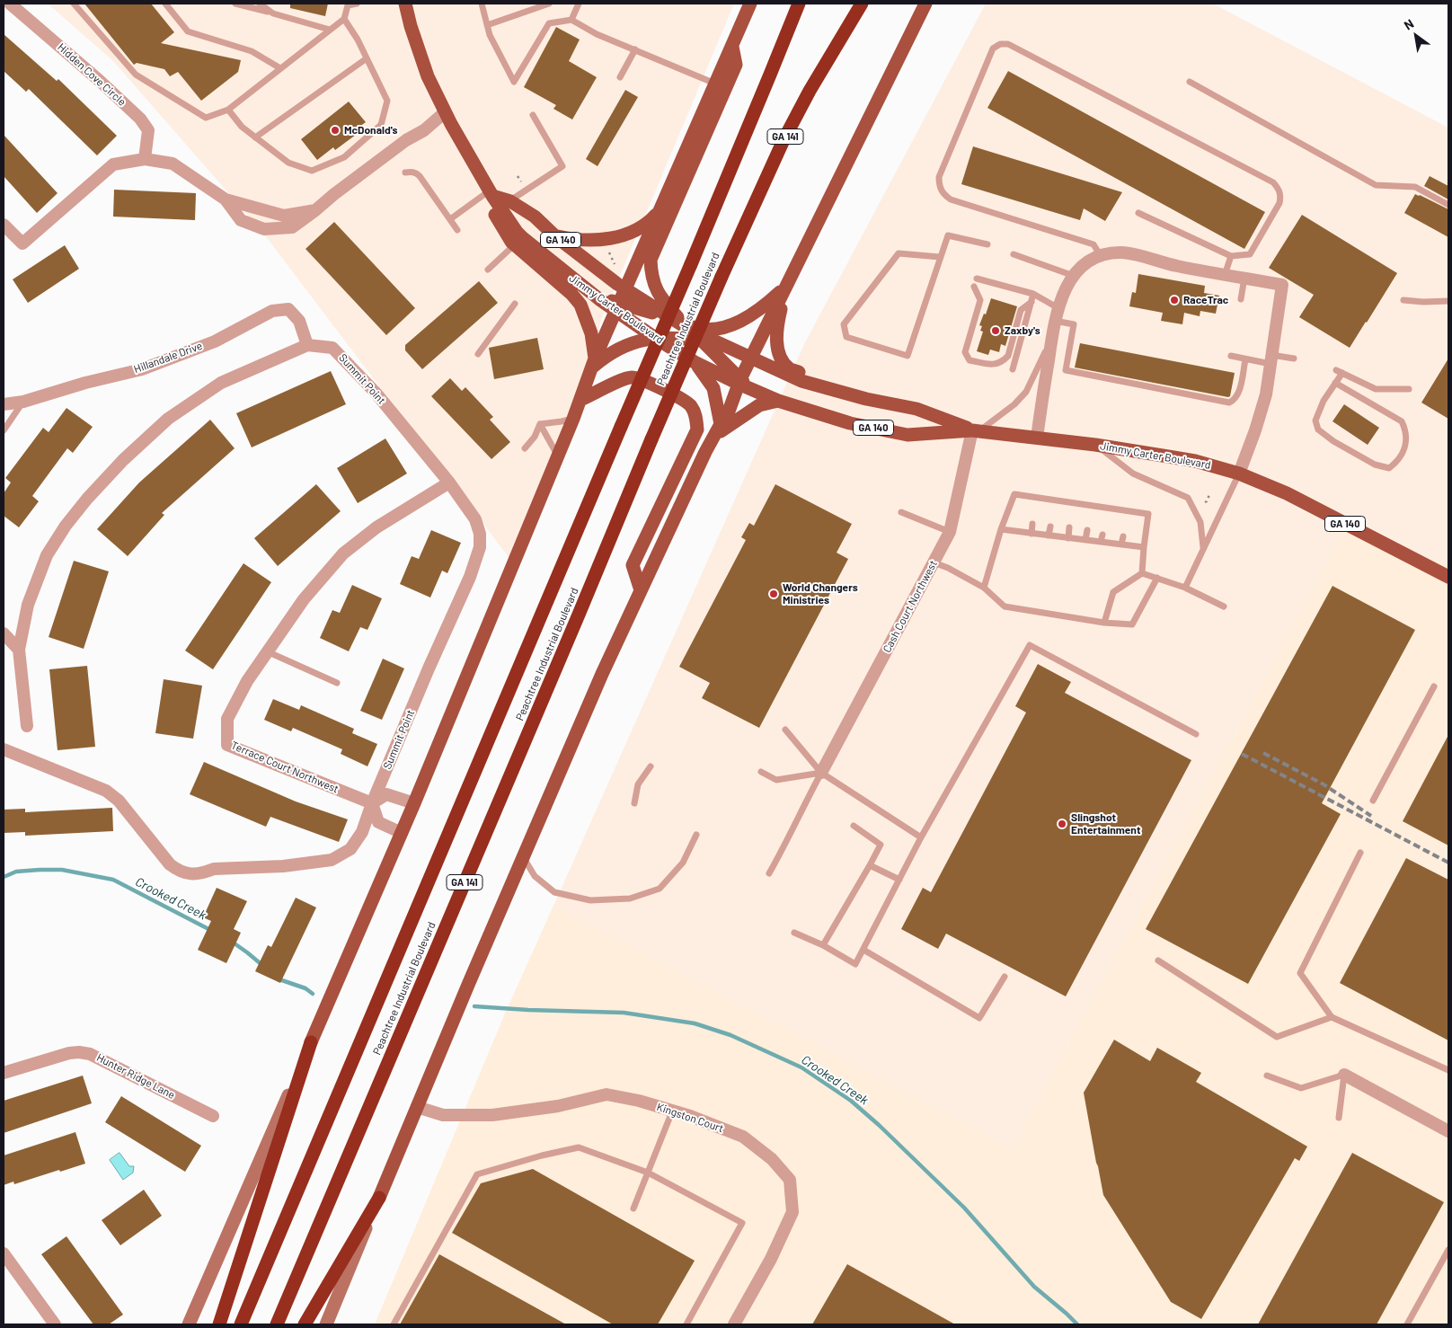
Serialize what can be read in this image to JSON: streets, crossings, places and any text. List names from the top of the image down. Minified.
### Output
{"streets":{"highway":["GA 141","Peachtree Industrial Boulevard"],"main road":["GA 140","Jimmy Carter Boulevard"],"street":["Hidden Cove Circle","Hillandale Drive","Summit Point","Cash Court Northwest","Terrace Court Northwest","Hunter Ridge Lane","Kingston Court"]},"crossings":[["Jimmy Carter Boulevard","Cash Court Northwest"],["Hillandale Drive","Summit Point"],["Summit Point","Terrace Court Northwest"]],"water":["Crooked Creek"],"places":["McDonald's","RaceTrac","Zaxby's","World Changers Ministries","Slingshot Entertainment"],"north":"top left"}
